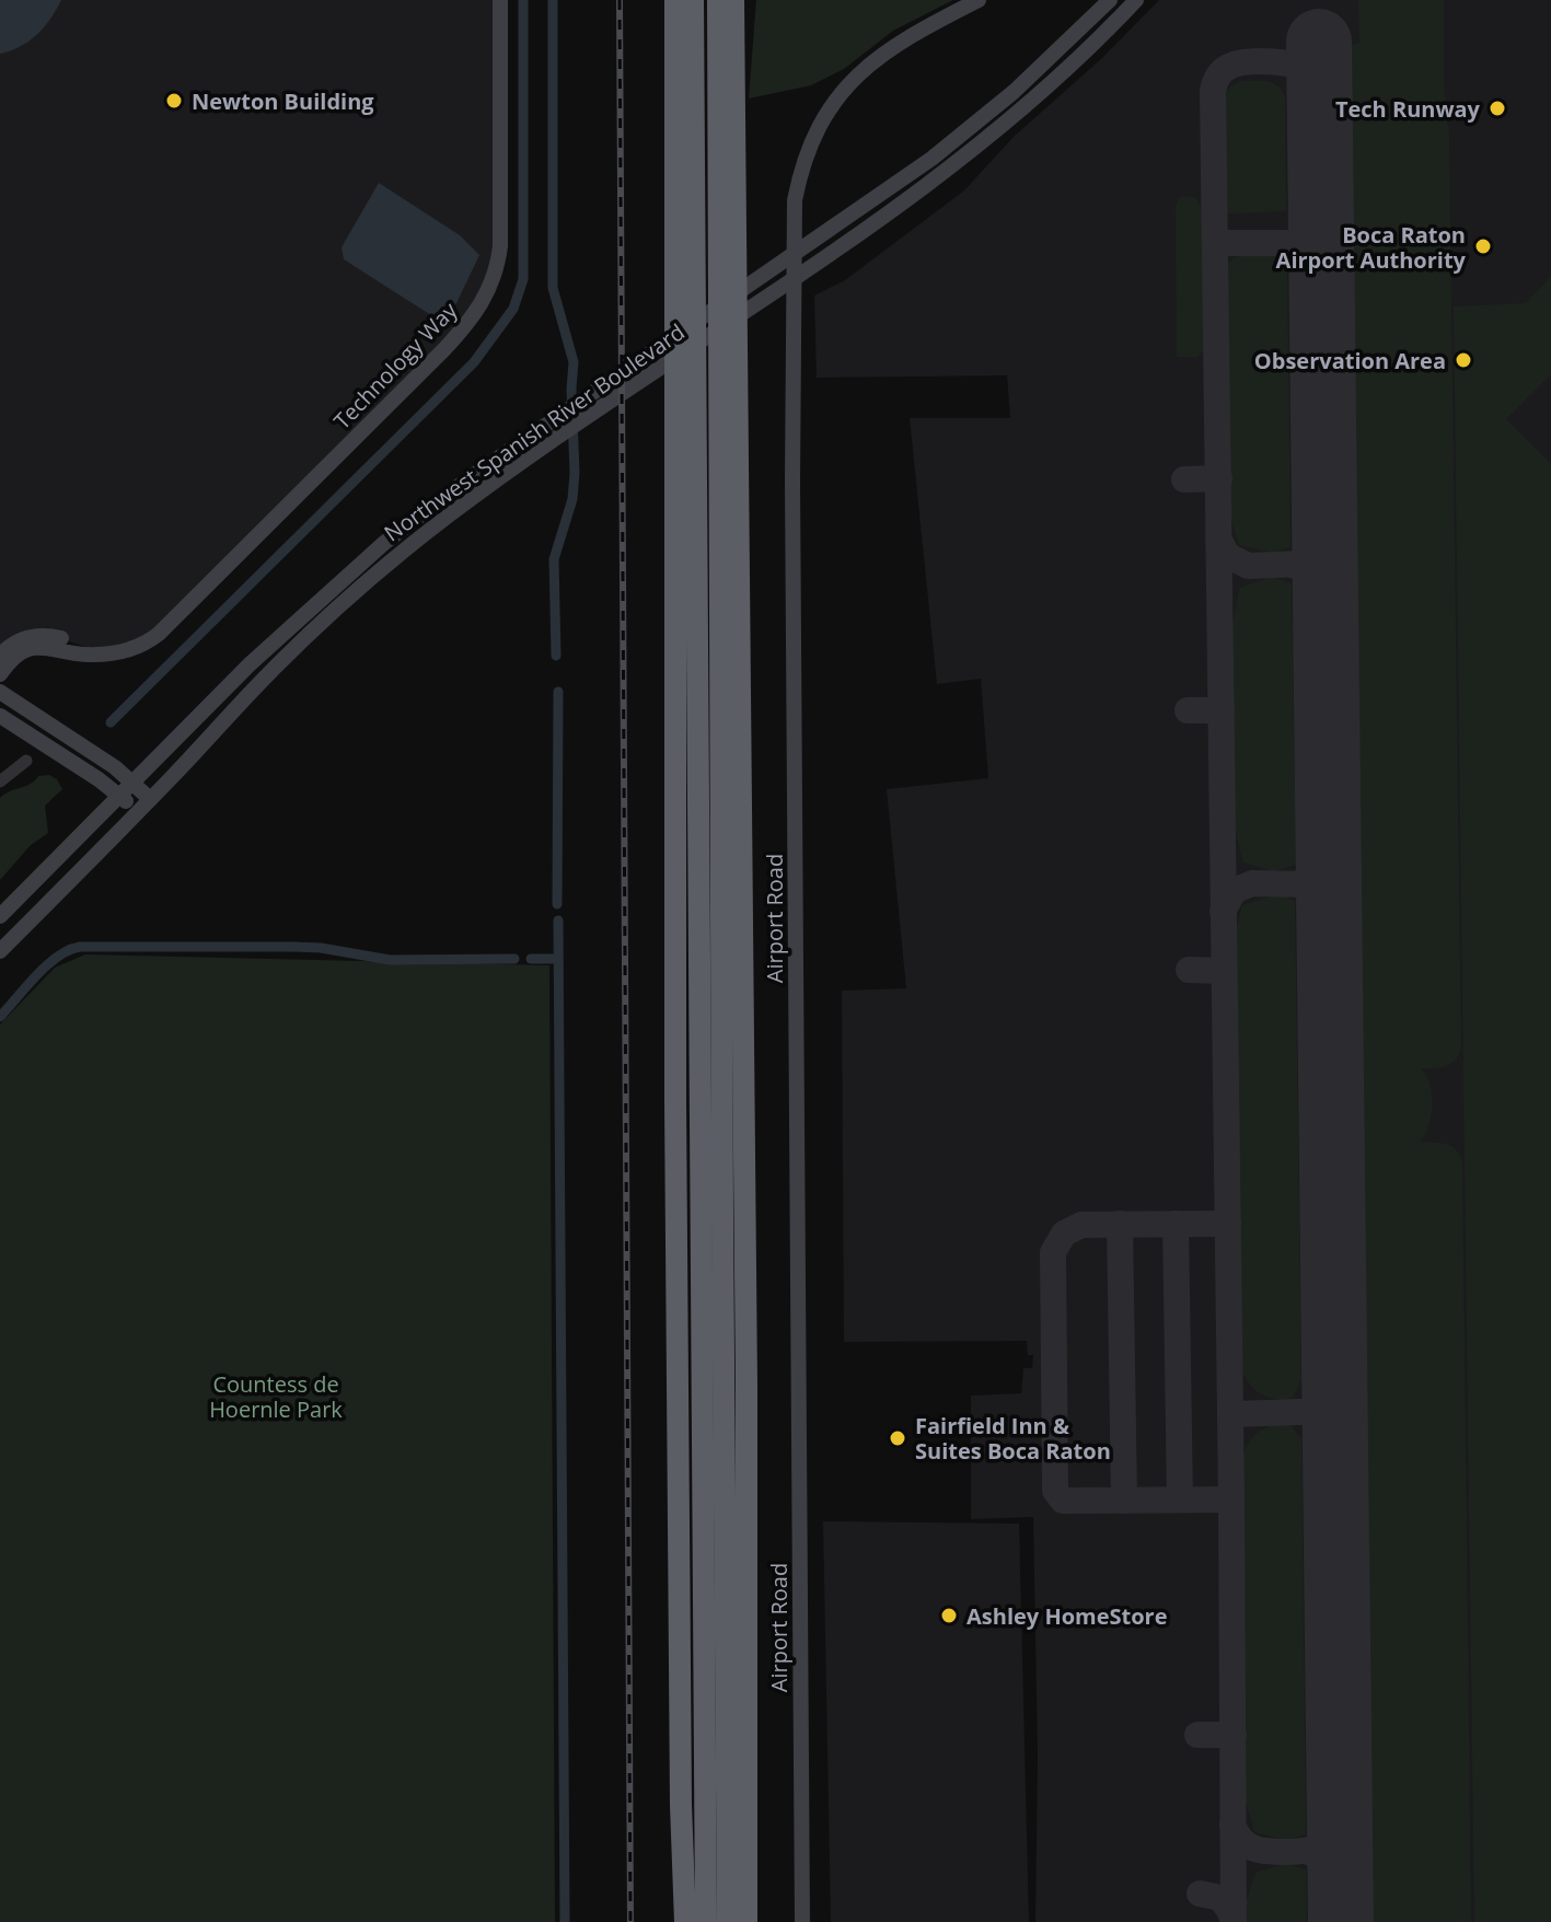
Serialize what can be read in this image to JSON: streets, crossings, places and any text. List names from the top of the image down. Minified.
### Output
{"streets":{"street":["Technology Way","Northwest Spanish River Boulevard","Airport Road"]},"parks":["Countess de Hoernle Park"],"places":["Newton Building","Tech Runway","Boca Raton Airport Authority","Observation Area","Fairfield Inn & Suites Boca Raton","Ashley HomeStore"]}
